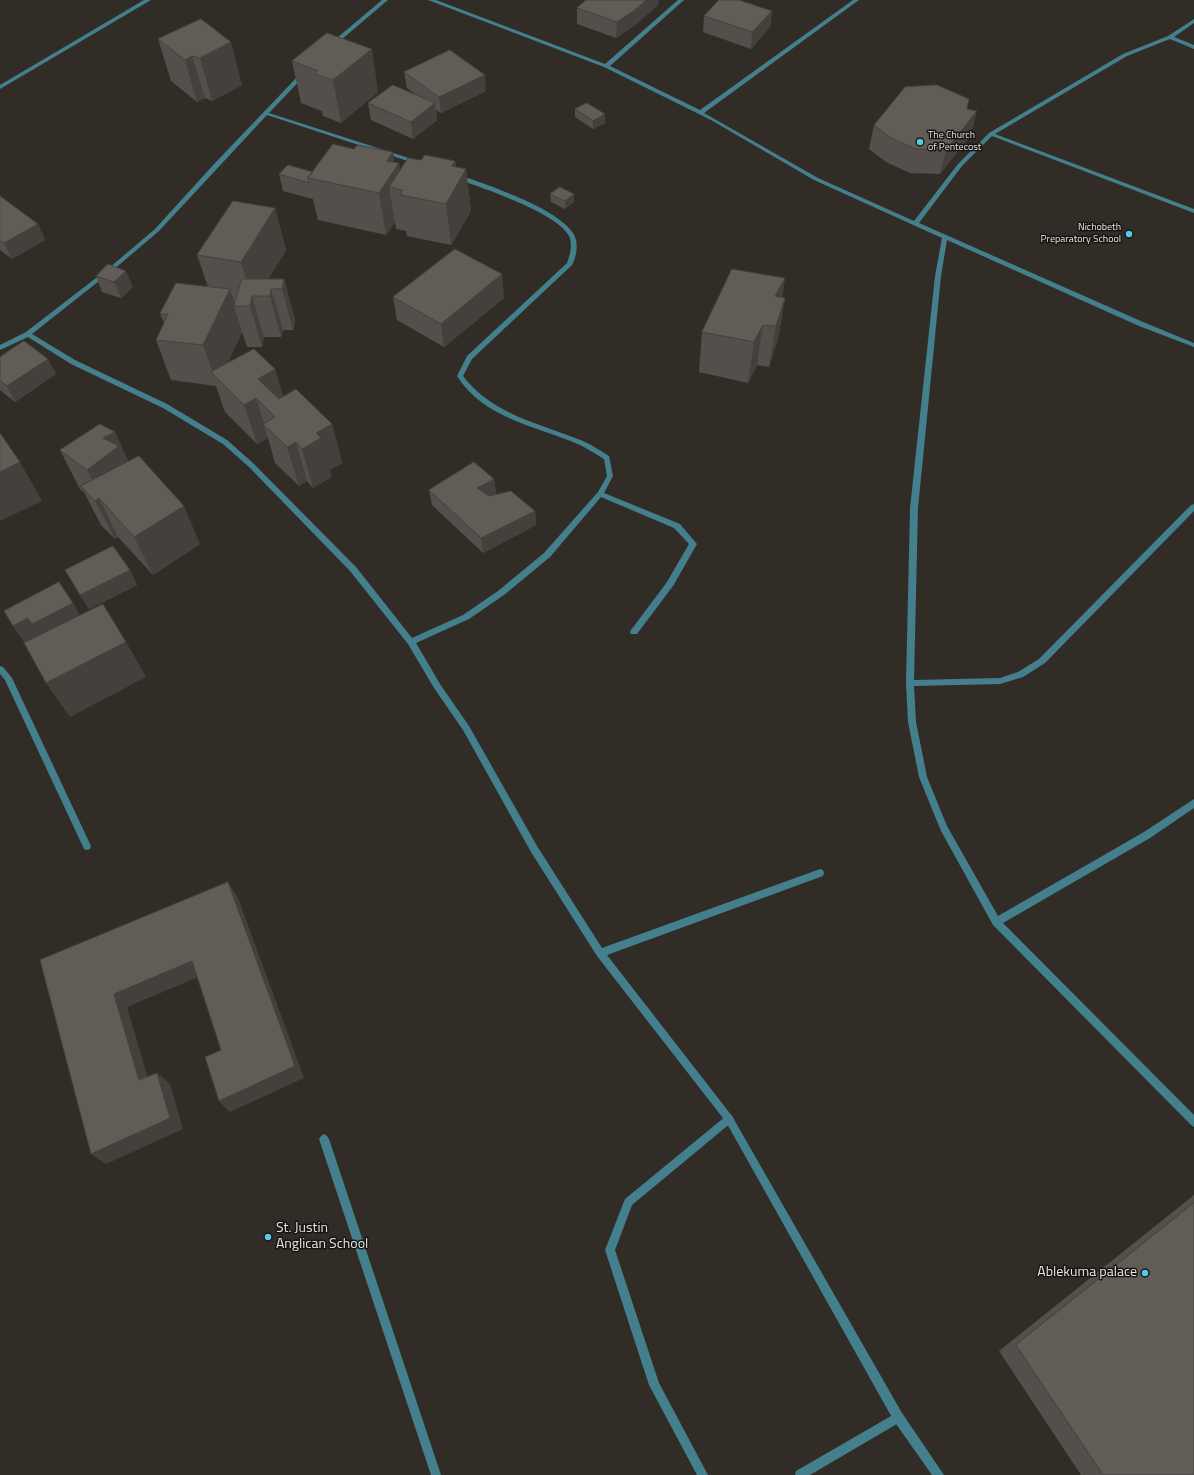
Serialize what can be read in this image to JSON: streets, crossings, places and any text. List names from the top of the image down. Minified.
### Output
{"places":["The Church of Pentecost","Nichobeth Preparatory School","St. Justin Anglican School","Ablekuma palace"]}
